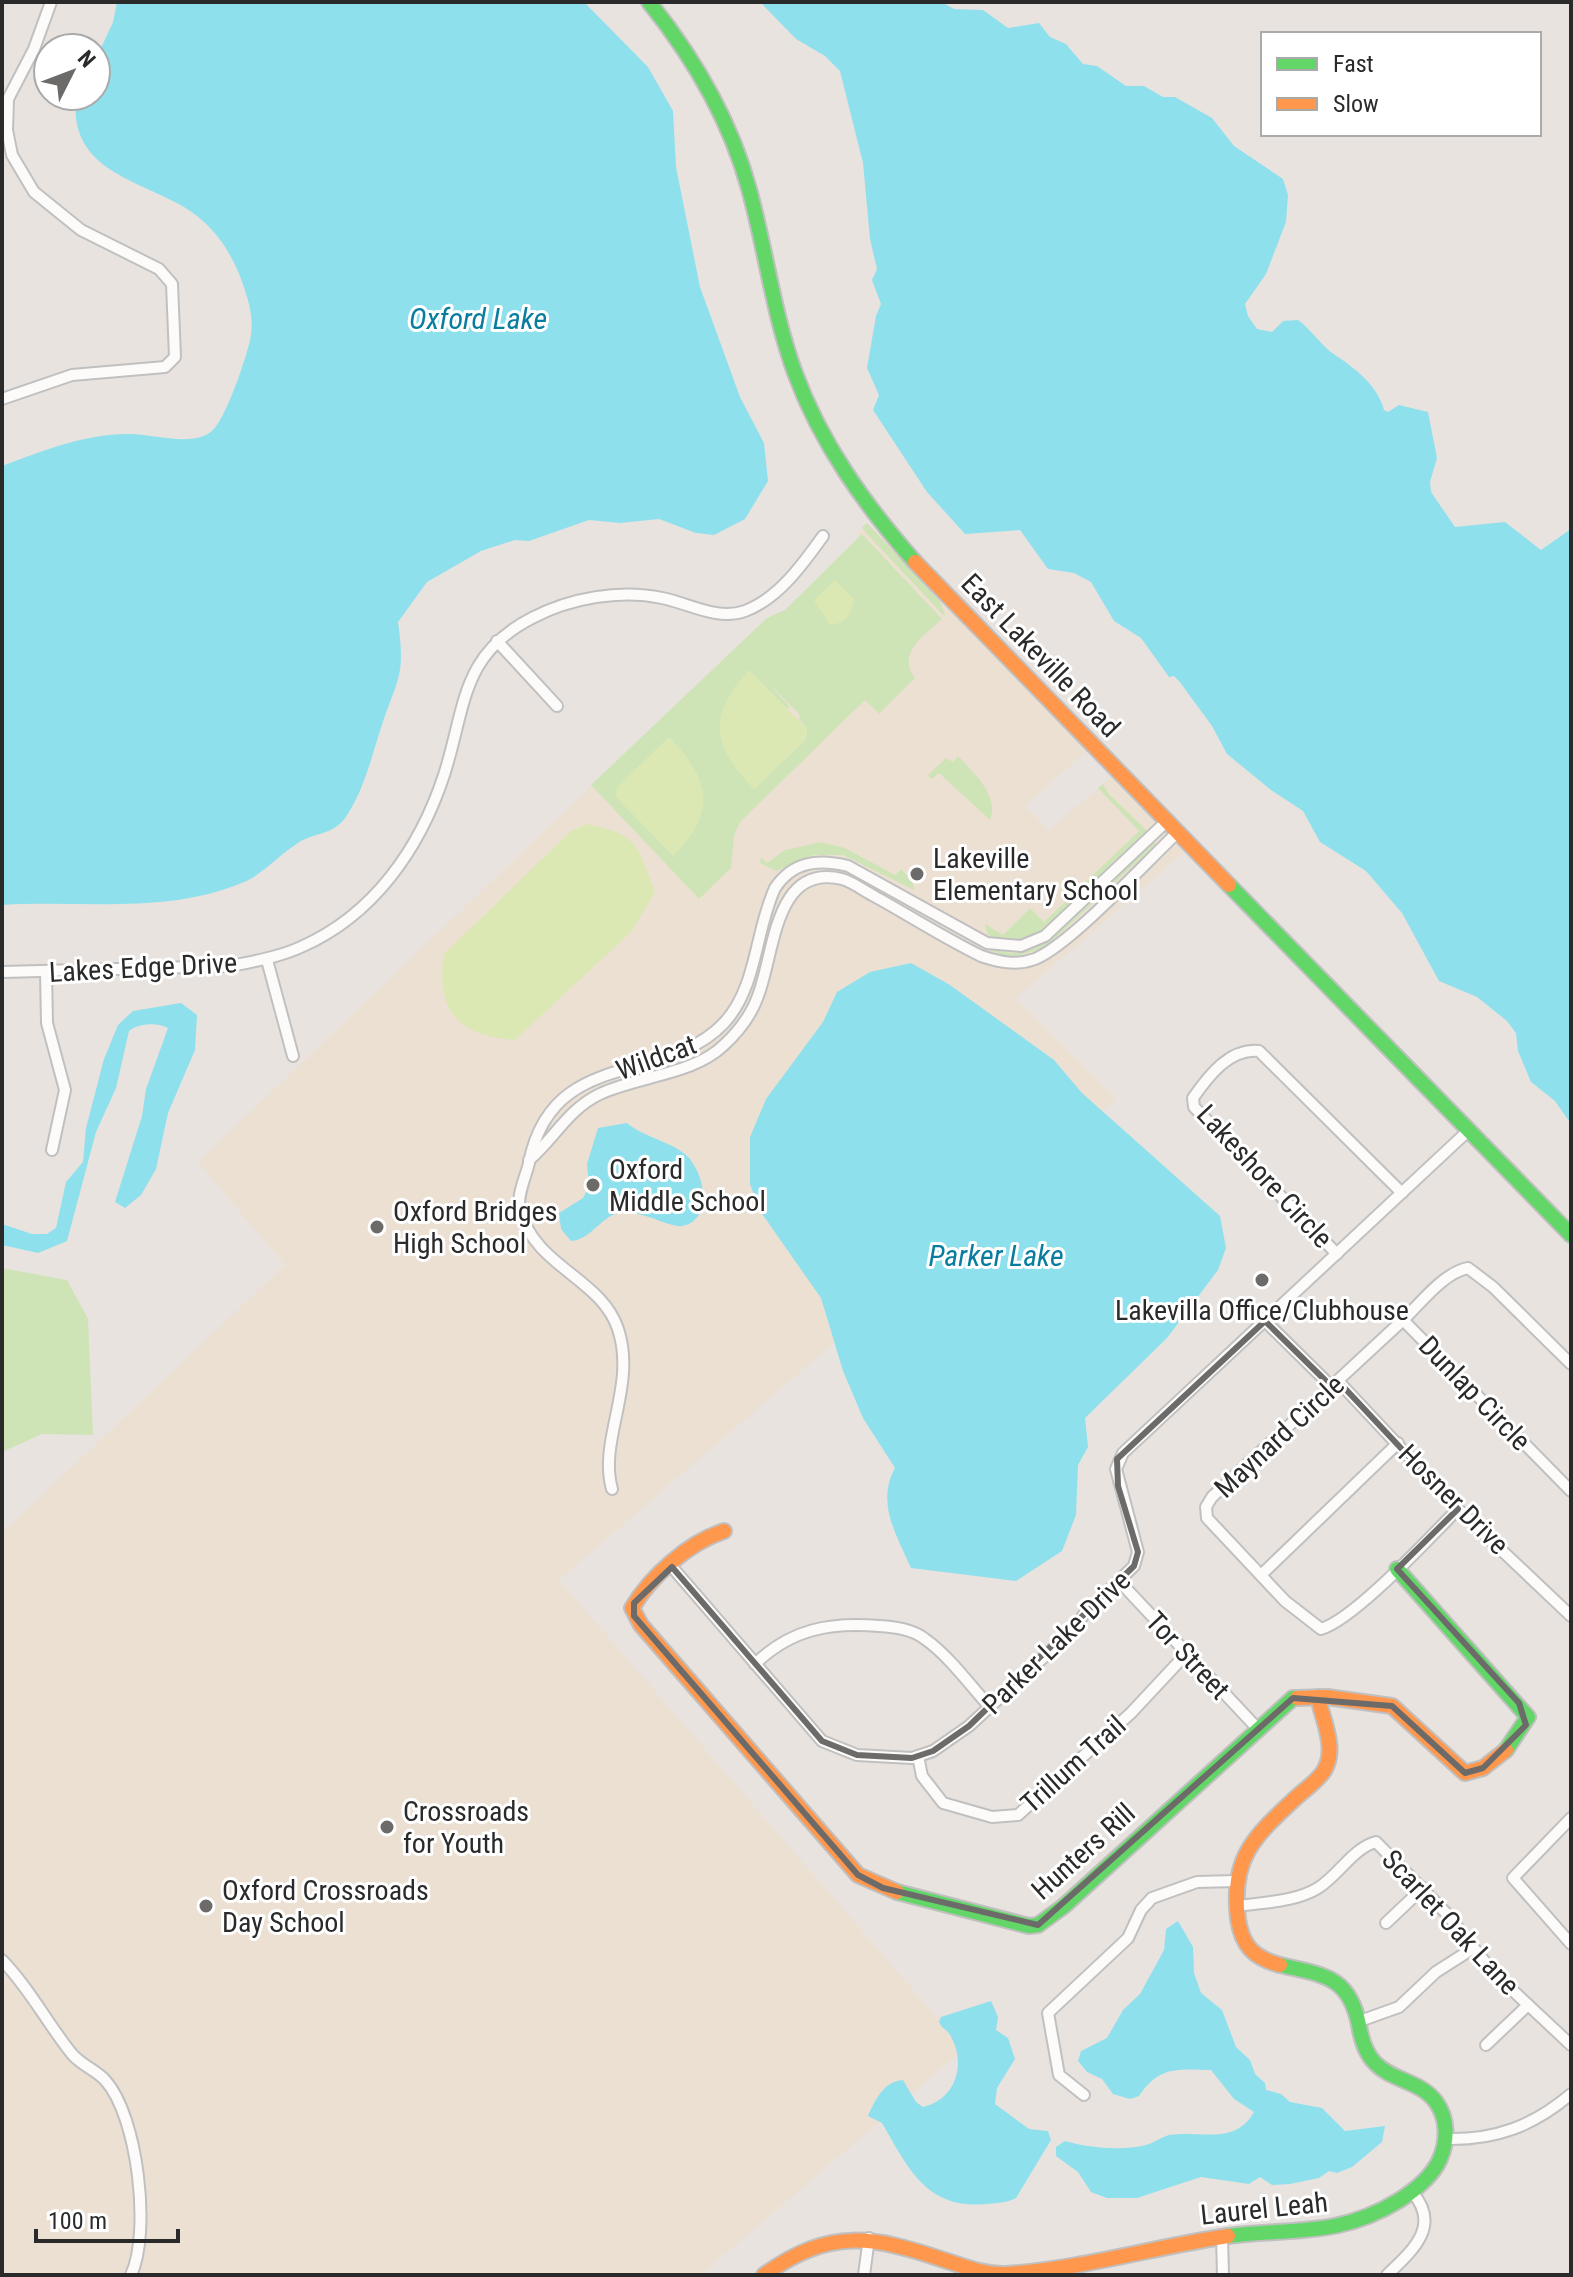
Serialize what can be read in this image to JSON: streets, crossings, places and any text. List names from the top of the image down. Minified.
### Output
{"streets":{"street":["East Lakeville Road","Lakes Edge Drive","Wildcat","Lakeshore Circle","Dunlap Circle","Maynard Circle","Hosner Drive","Parker Lake Drive","Tor Street","Trillum Trail","Hunters Rill","Scarlet Oak Lane","Laurel Leah"]},"crossings":[["East Lakeville Road","Parker Lake Drive"],["Lakeshore Circle","Parker Lake Drive"],["Dunlap Circle","Maynard Circle"],["Maynard Circle","Hosner Drive"],["Maynard Circle","Hunters Rill"],["Hosner Drive","Parker Lake Drive"],["Parker Lake Drive","Tor Street"],["Parker Lake Drive","Trillum Trail"],["Parker Lake Drive","Hunters Rill"],["Tor Street","Trillum Trail"],["Tor Street","Hunters Rill"]],"water":["Oxford Lake","Parker Lake"],"places":["Lakeville Elementary School","Oxford Middle School","Oxford Bridges High School","Lakevilla Office/Clubhouse","Crossroads for Youth","Oxford Crossroads Day School"],"legend":["Fast","Slow"],"scale_bar":"100 m","north":"top right"}
